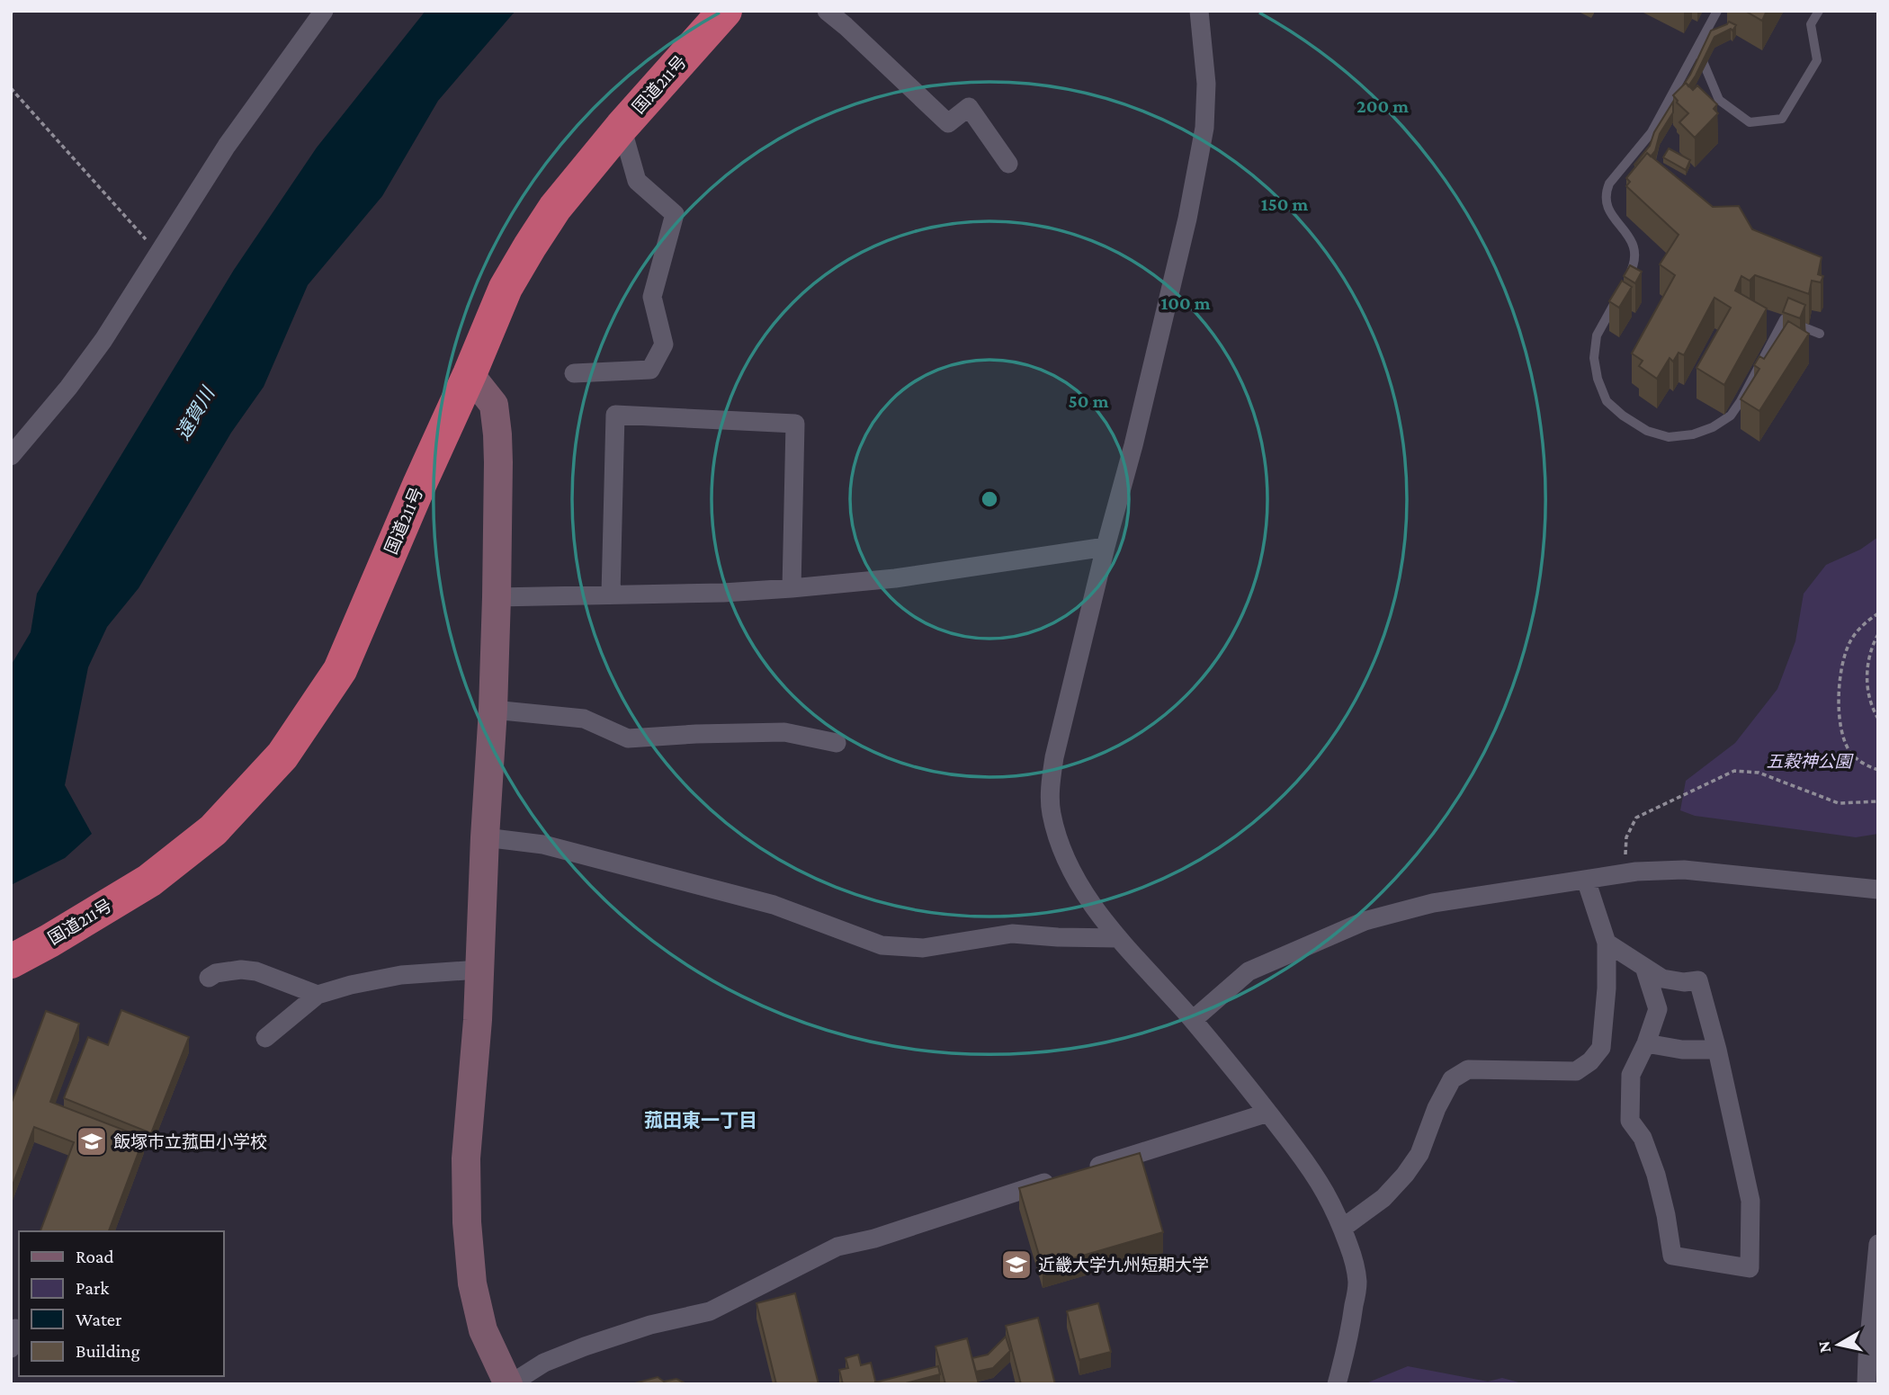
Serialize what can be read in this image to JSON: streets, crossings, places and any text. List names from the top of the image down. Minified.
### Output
{"streets":{"highway":["国道211号"]},"districts":["菰田東一丁目"],"water":["遠賀川"],"parks":["五穀神公園"],"places":{"school or university":["飯塚市立菰田小学校","近畿大学九州短期大学"]},"legend":["Road","Park","Water","Building"],"north":"left","rings":["200 m","150 m","100 m","50 m"]}
